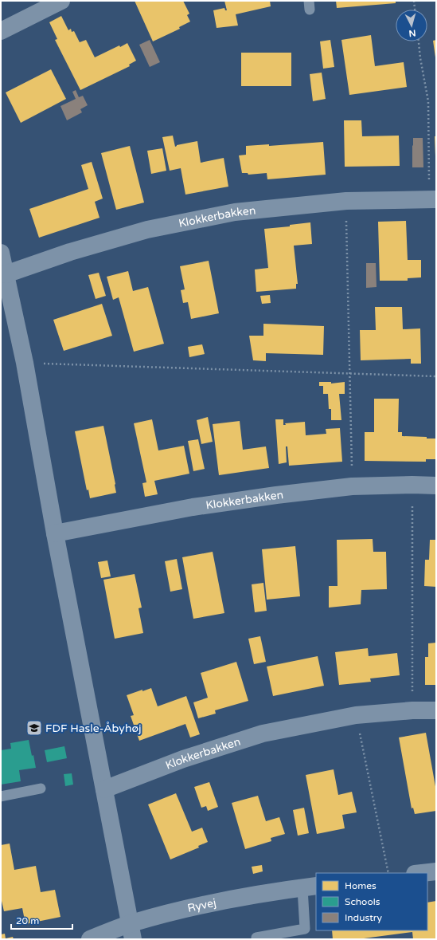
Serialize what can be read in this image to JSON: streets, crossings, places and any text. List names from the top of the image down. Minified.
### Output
{"streets":{"street":["Klokkerbakken","Ryvej"]},"places":{"school or university":["FDF Hasle-Åbyhøj"]},"legend":["Homes","Schools","Industry"],"scale_bar":"20 m","north":"bottom"}
